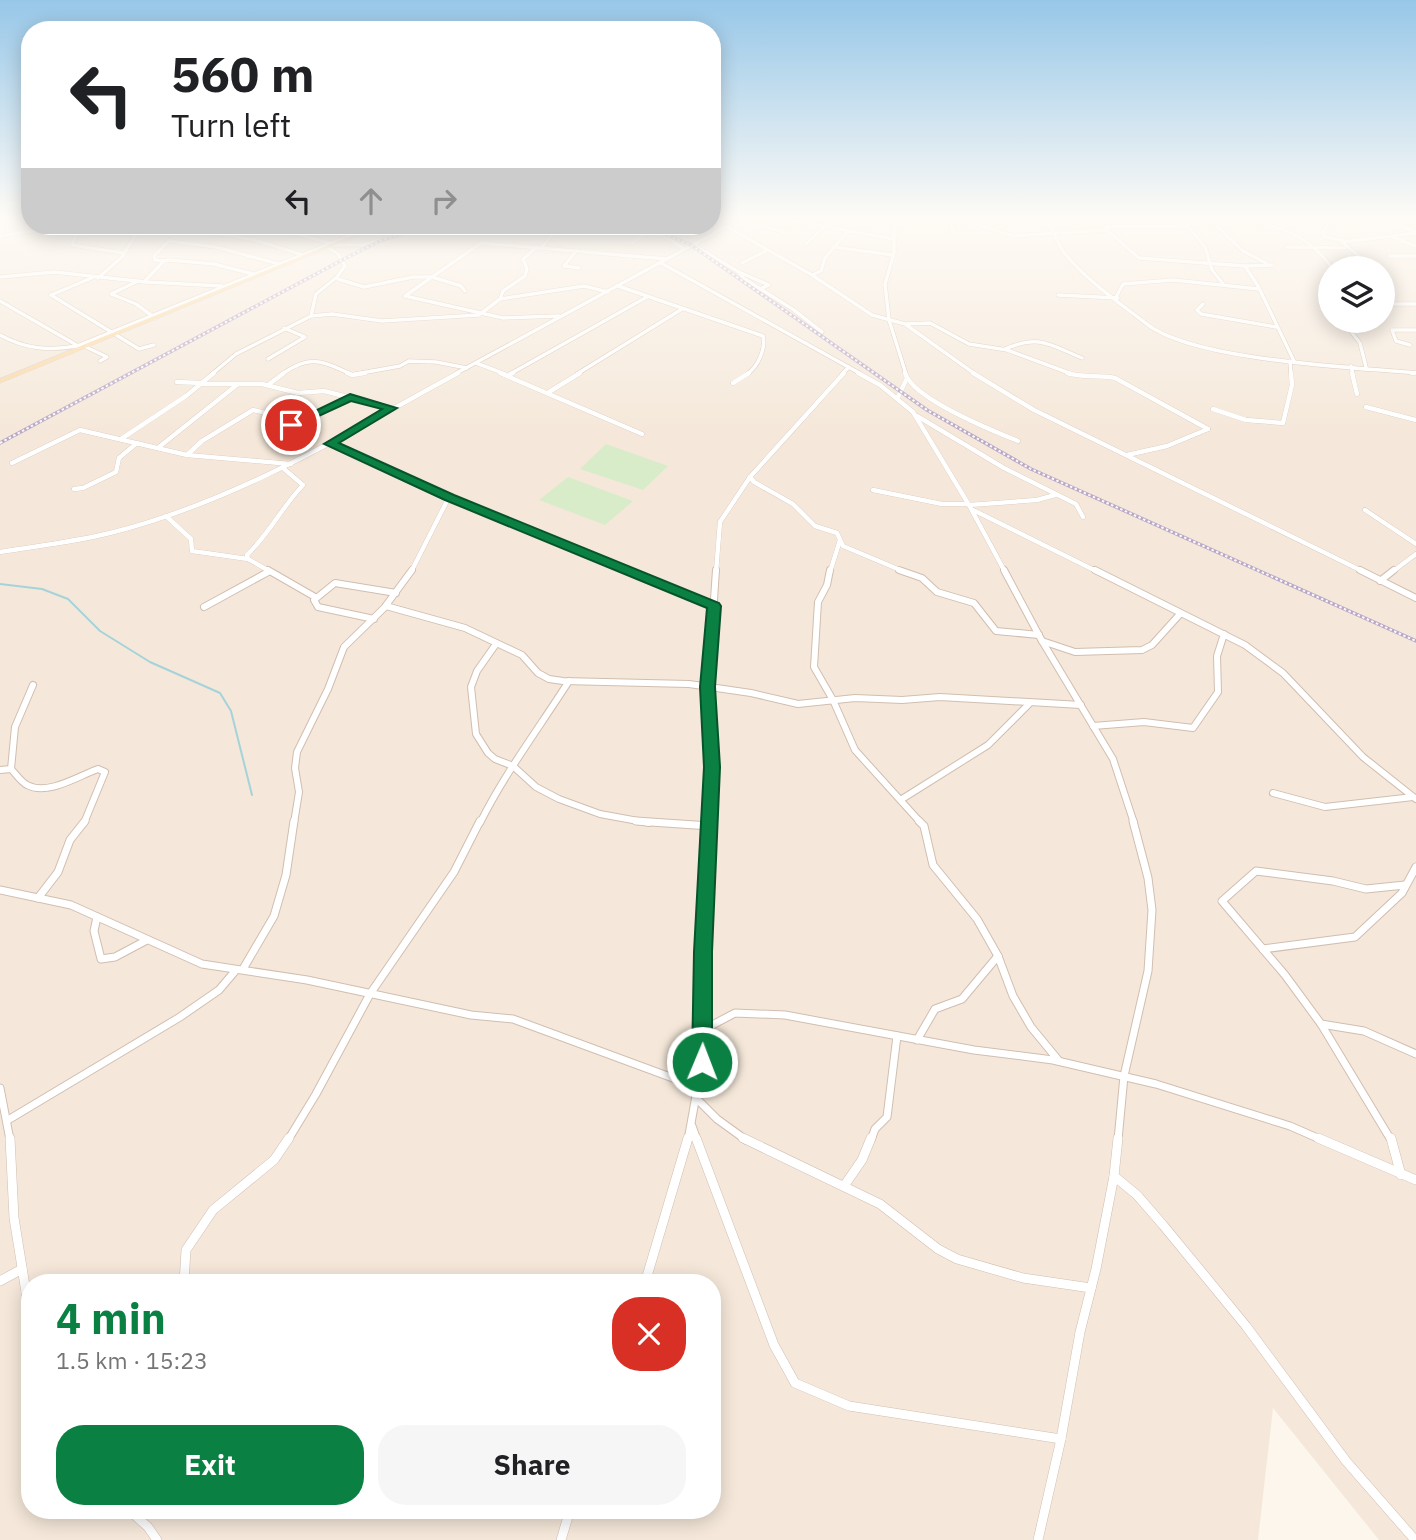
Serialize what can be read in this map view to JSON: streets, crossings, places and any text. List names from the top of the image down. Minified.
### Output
{"page":{"turn":["560 m","Turn left"],"heading":["4 min","1.5 km · 15:23"],"buttons":["Exit","Share"]}}
